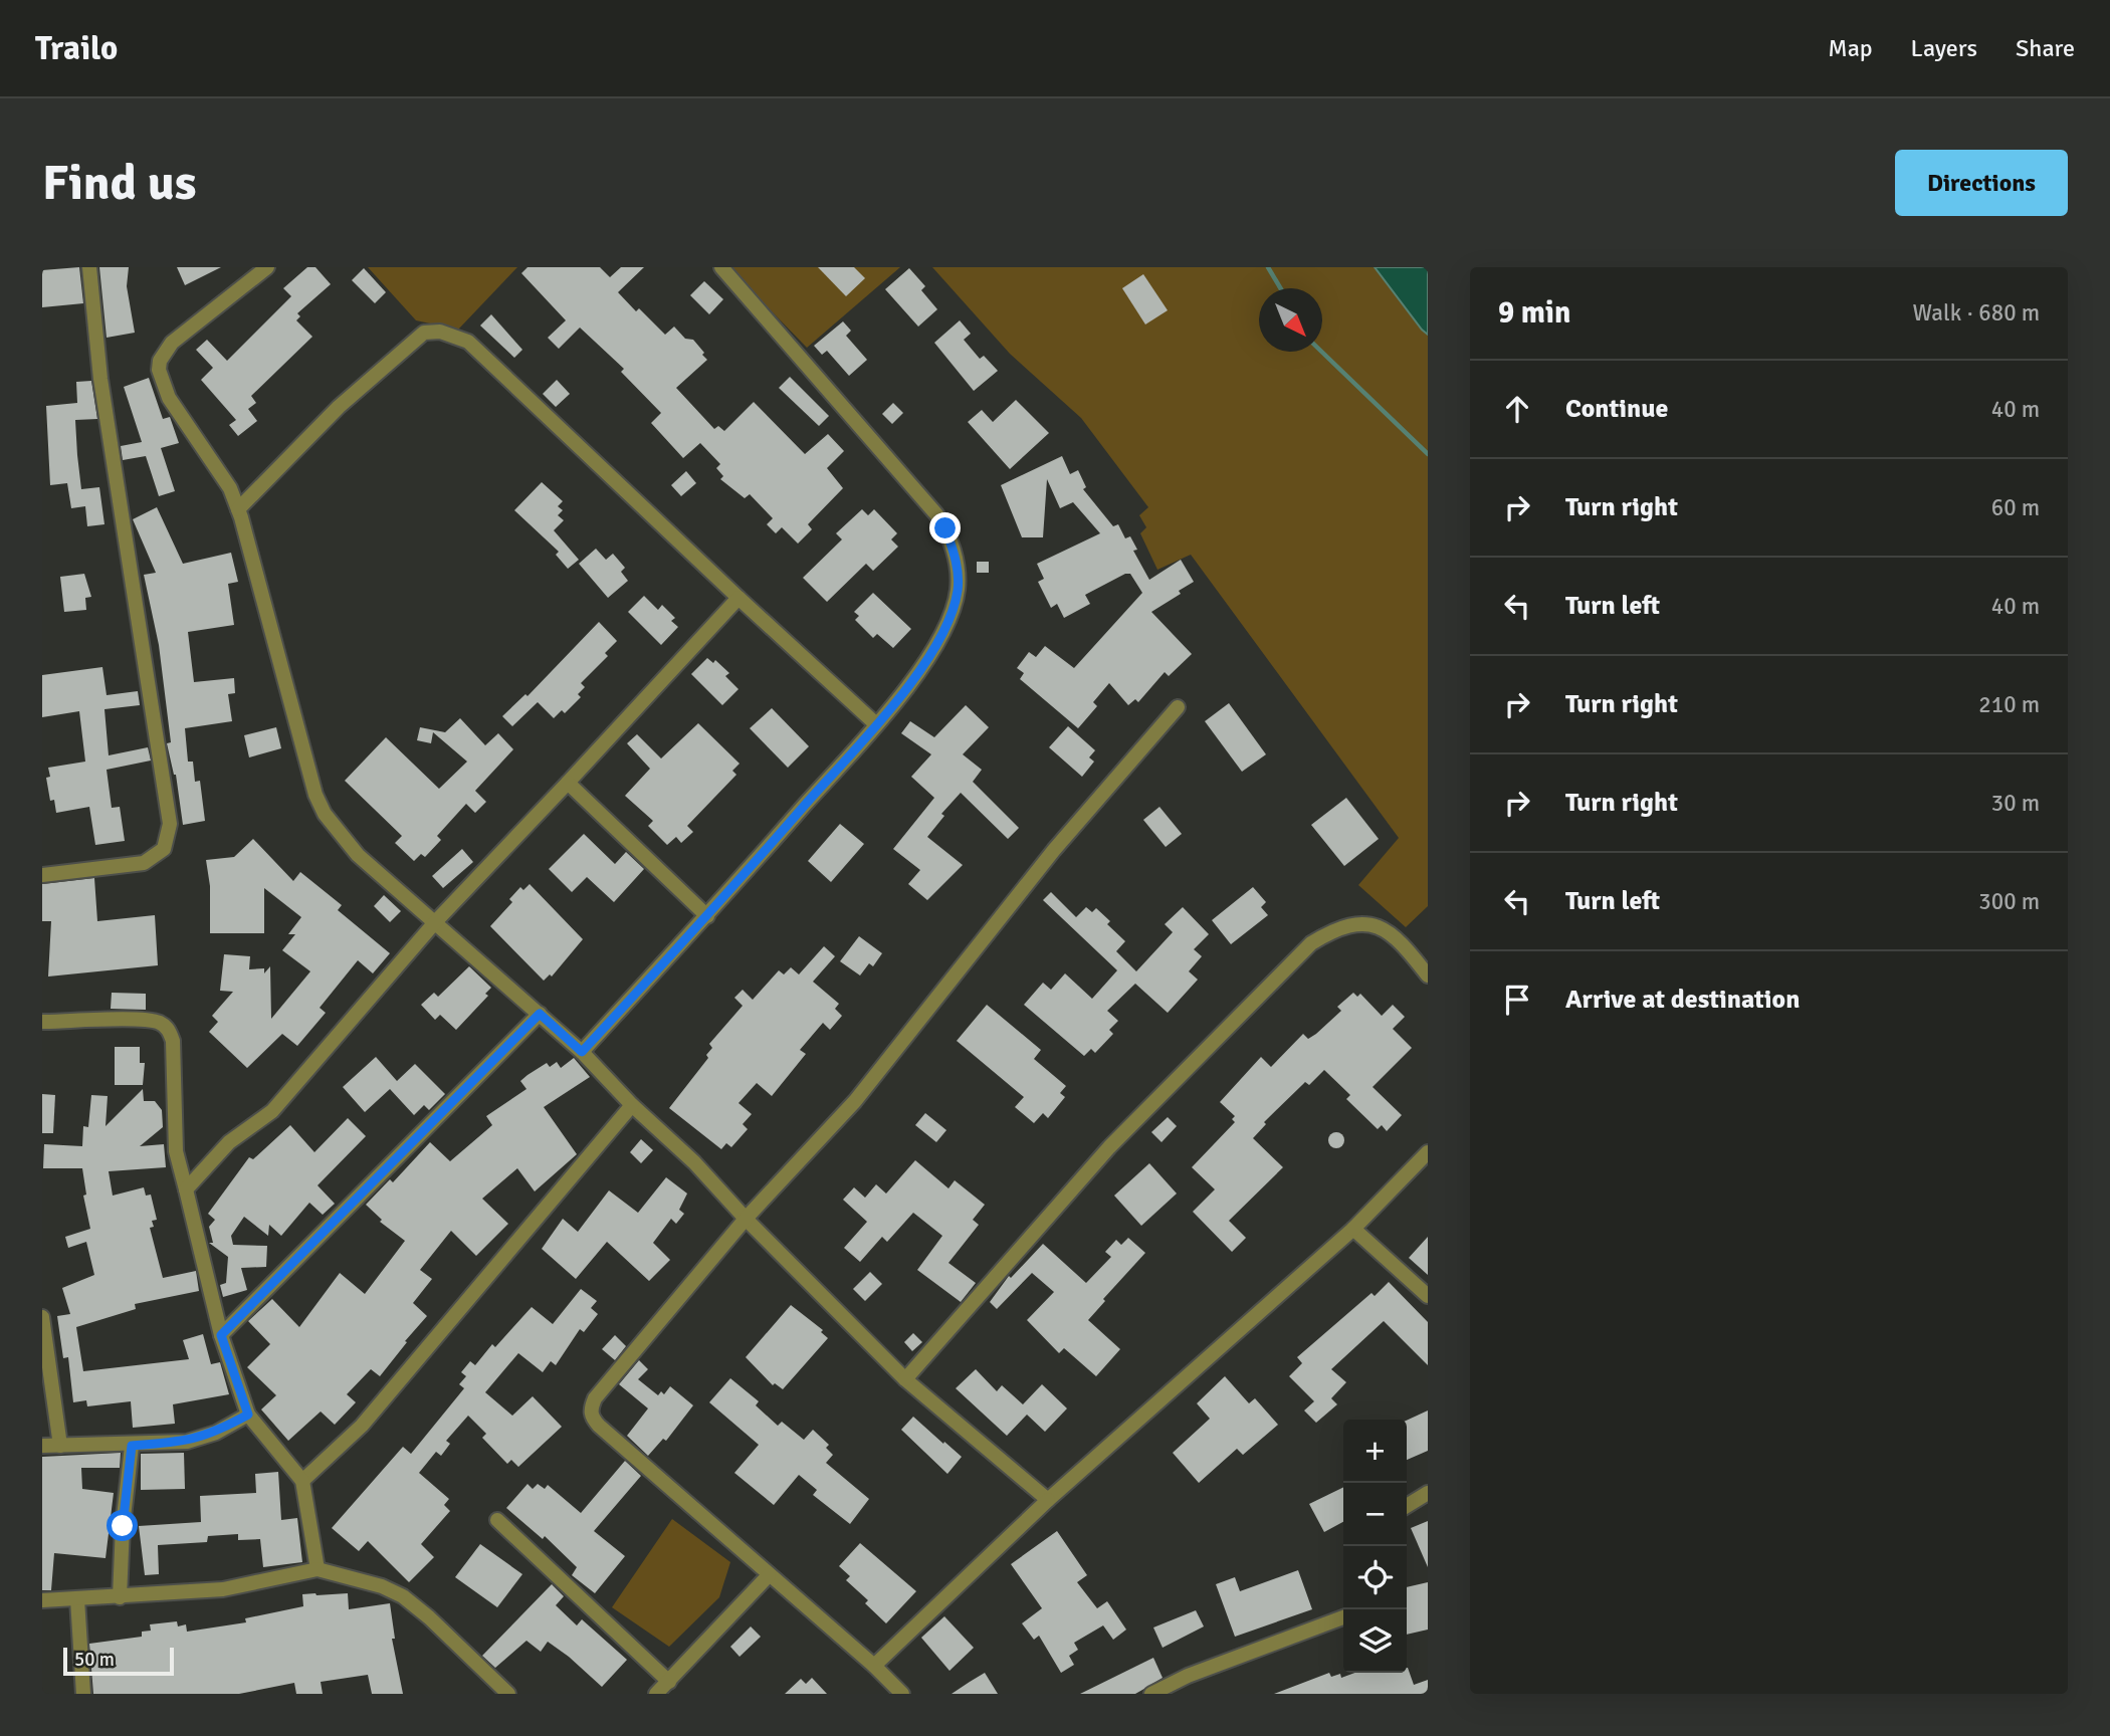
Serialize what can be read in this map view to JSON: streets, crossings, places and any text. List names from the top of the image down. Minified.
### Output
{"scale_bar":"50 m","north":"bottom right","page":{"header":"Trailo","nav":["Map","Layers","Share"],"buttons":"Directions","title":"Find us","heading":["9 min","Walk · 680 m"],"list":[["Continue","40 m"],["Turn right","60 m"],["Turn left","40 m"],["Turn right","210 m"],["Turn right","30 m"],["Turn left","300 m"],"Arrive at destination"],"map_buttons":["+","−"],"scale":"50 m"}}
